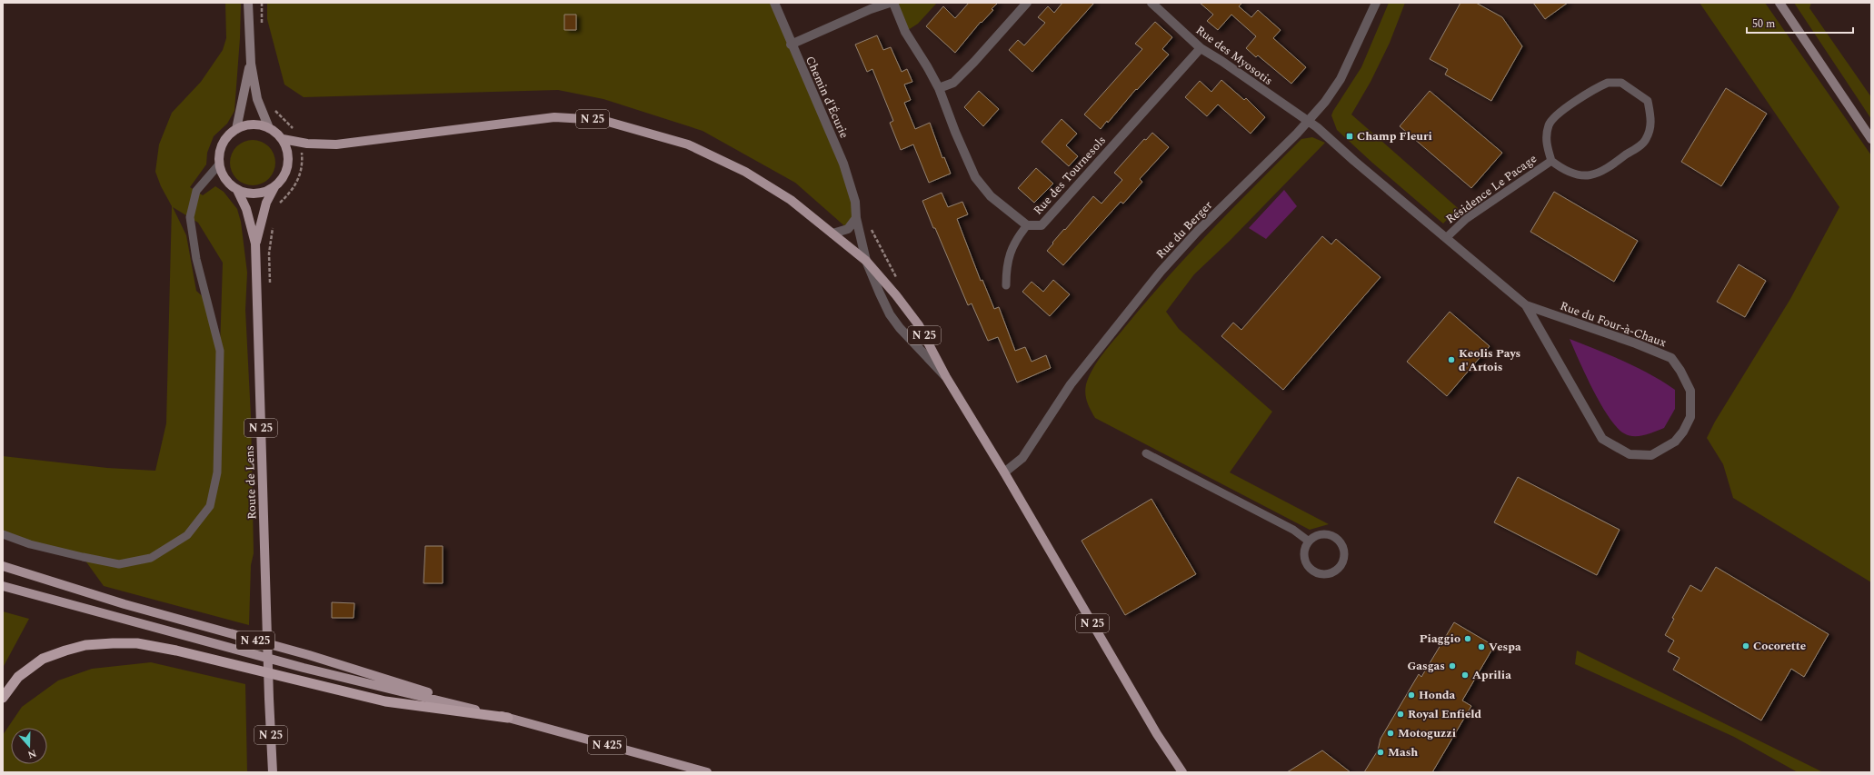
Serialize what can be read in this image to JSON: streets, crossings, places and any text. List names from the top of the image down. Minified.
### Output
{"streets":{"main road":["N 25","Route de Lens","N 425"],"street":["Rue des Myosotis","Chemin d'Écurie","Rue des Tournesols","Rue du Berger","Rue du Four-à-Chaux"],"lane":["Résidence Le Pacage"]},"crossings":[["Rue des Myosotis","Rue des Tournesols"],["Rue des Myosotis","Rue du Berger"],["Rue des Myosotis","Rue du Four-à-Chaux"],["Chemin d'Écurie","N 25"],["N 25","Rue du Berger"],["N 25","Route de Lens"],["Résidence Le Pacage","Rue du Four-à-Chaux"],["Rue du Berger","Rue du Four-à-Chaux"]],"places":{"transit":["Champ Fleuri"],"other":["Keolis Pays d'Artois","Piaggio","Cocorette","Vespa","Gasgas","Aprilia","Honda","Royal Enfield","Motoguzzi","Mash"]},"scale_bar":"50 m","north":"bottom"}
